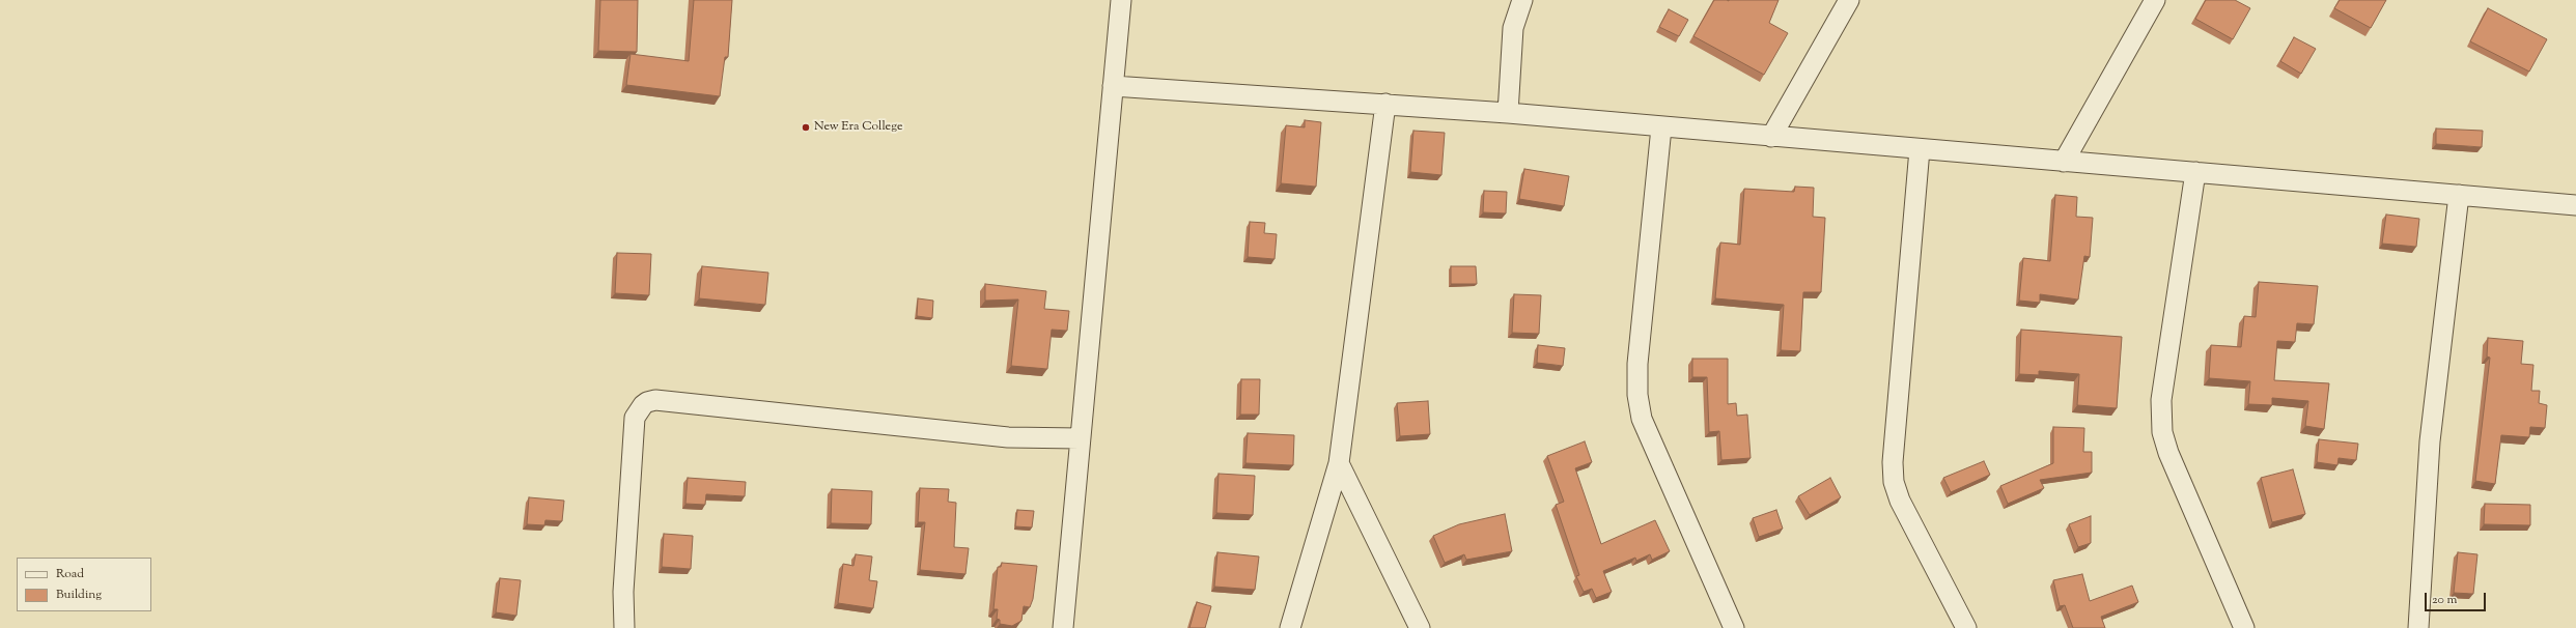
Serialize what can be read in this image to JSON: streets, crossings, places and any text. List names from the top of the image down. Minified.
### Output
{"places":["New Era College"],"legend":["Road","Building"],"scale_bar":"20 m"}
